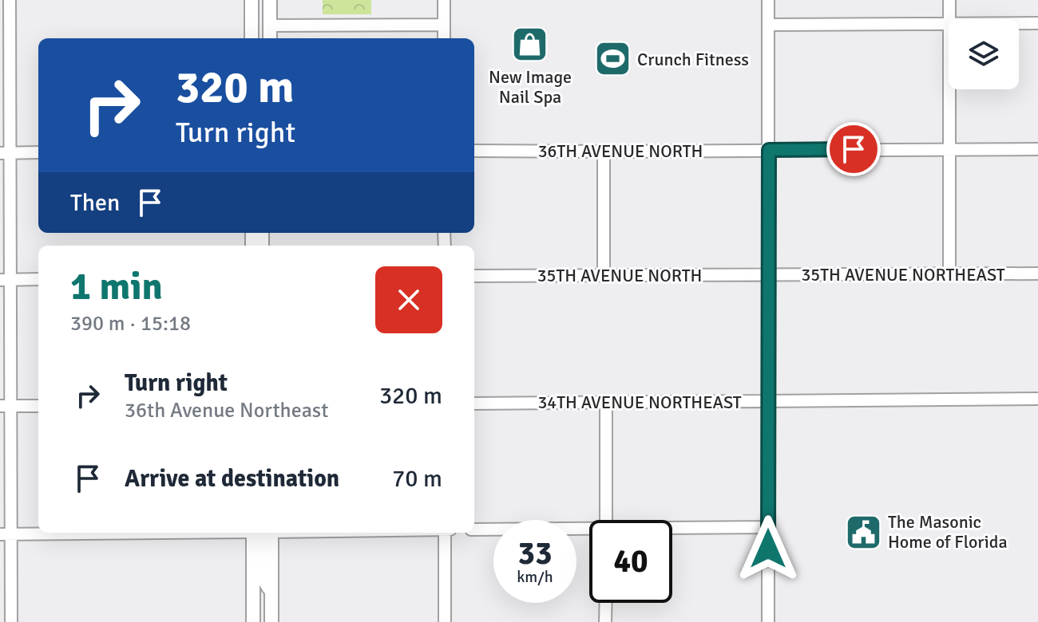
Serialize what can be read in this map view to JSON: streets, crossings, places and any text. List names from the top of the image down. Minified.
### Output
{"streets":{"street":["36TH AVENUE NORTH","35TH AVENUE NORTHEAST","35TH AVENUE NORTH","34TH AVENUE NORTHEAST"]},"crossings":[["35TH AVENUE NORTHEAST","35TH AVENUE NORTH"]],"places":{"shop":["New Image Nail Spa"],"sports":["Crunch Fitness"],"public building":["The Masonic Home of Florida"]},"page":{"turn":["320 m","Turn right"],"then":"Then","heading":["1 min","390 m · 15:18"],"list":[{"name":"Turn right","note":"36th Avenue Northeast","value":"320 m"},{"name":"Arrive at destination","value":"70 m"}],"speed":"33 km/h","limit":"40"}}
